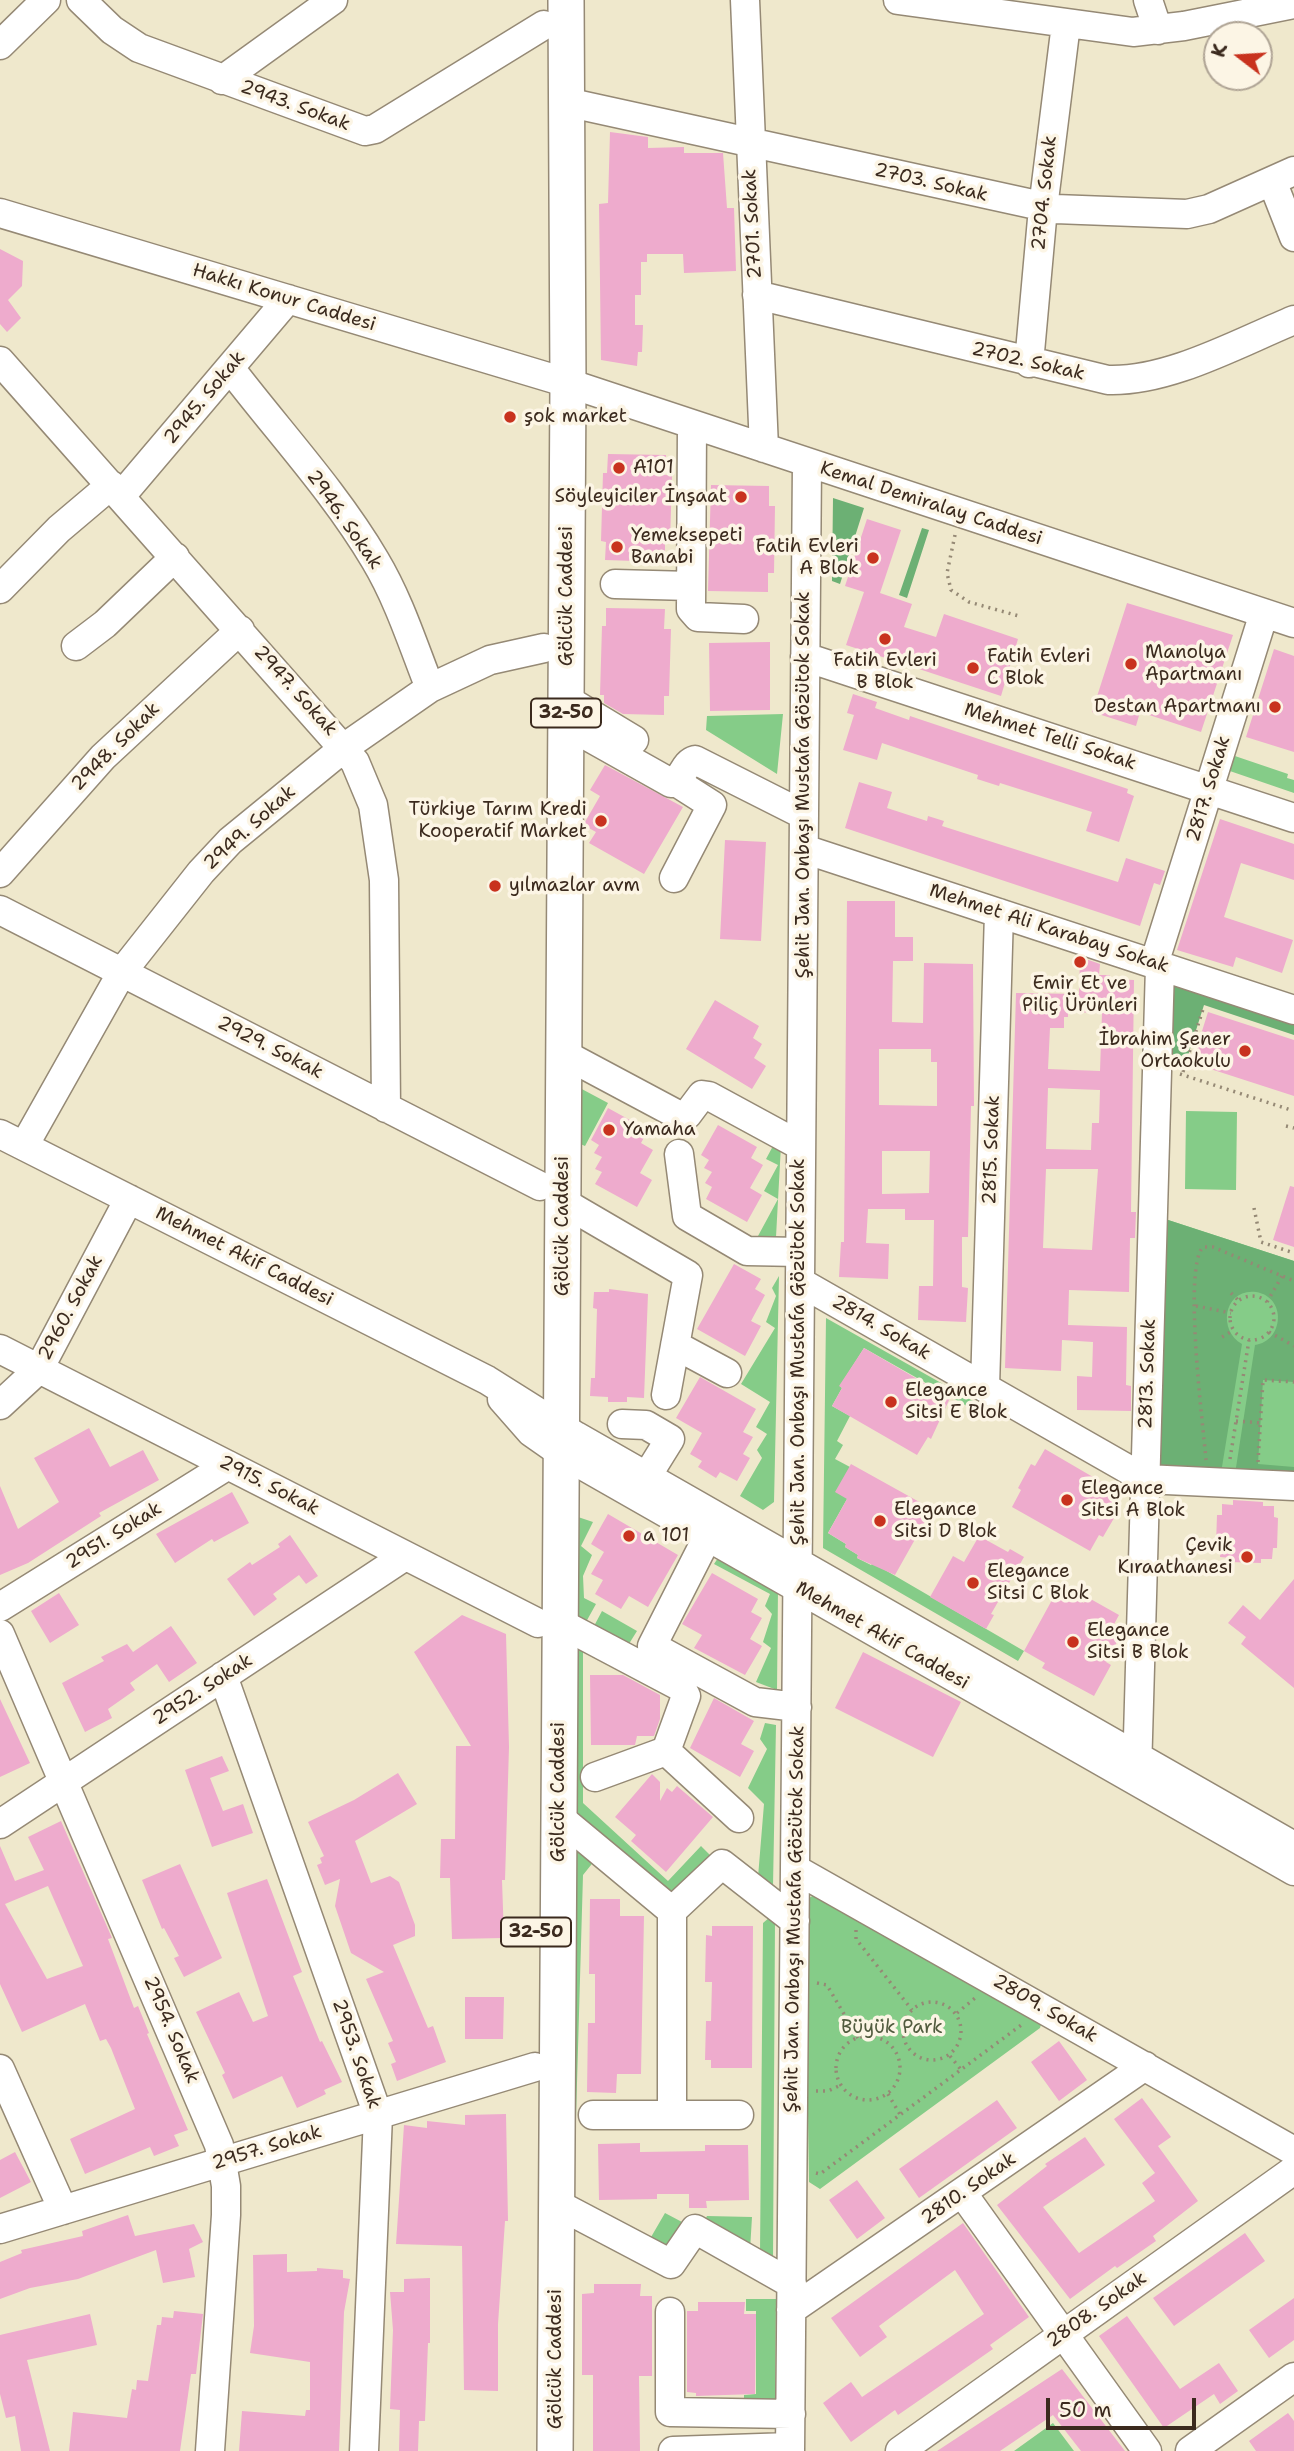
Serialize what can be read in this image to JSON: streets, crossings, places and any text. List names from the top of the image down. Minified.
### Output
{"streets":{"main road":["Gölcük Caddesi","32-50"],"street":["2943. Sokak","2703. Sokak","2704. Sokak","2701. Sokak","Hakkı Konur Caddesi","2702. Sokak","2945. Sokak","Kemal Demiralay Caddesi","2946. Sokak","2947. Sokak","Mehmet Telli Sokak","2948. Sokak","Şehit Jan. Onbaşı Mustafa Gözütok Sokak","2817. Sokak","2949. Sokak","Mehmet Ali Karabay Sokak","2929. Sokak","2815. Sokak","Mehmet Akif Caddesi","2960. Sokak","2814. Sokak","2813. Sokak","2915. Sokak","2951. Sokak","2952. Sokak","2809. Sokak","2954. Sokak","2953. Sokak","2957. Sokak","2810. Sokak","2808. Sokak"]},"crossings":[["2943. Sokak","Gölcük Caddesi"],["2703. Sokak","2704. Sokak"],["2703. Sokak","2701. Sokak"],["2703. Sokak","Gölcük Caddesi"],["2704. Sokak","2702. Sokak"],["2701. Sokak","2702. Sokak"],["2701. Sokak","Kemal Demiralay Caddesi"],["Hakkı Konur Caddesi","2945. Sokak"],["Hakkı Konur Caddesi","Kemal Demiralay Caddesi"],["Hakkı Konur Caddesi","Gölcük Caddesi"],["2945. Sokak","2946. Sokak"],["2945. Sokak","2947. Sokak"],["Kemal Demiralay Caddesi","Gölcük Caddesi"],["Kemal Demiralay Caddesi","Şehit Jan. Onbaşı Mustafa Gözütok Sokak"],["Kemal Demiralay Caddesi","2817. Sokak"],["2946. Sokak","2949. Sokak"],["Gölcük Caddesi","2949. Sokak"],["Gölcük Caddesi","2929. Sokak"],["Gölcük Caddesi","Mehmet Akif Caddesi"],["Gölcük Caddesi","2915. Sokak"],["Gölcük Caddesi","2957. Sokak"],["2947. Sokak","2948. Sokak"],["2947. Sokak","2949. Sokak"],["2947. Sokak","2929. Sokak"],["Mehmet Telli Sokak","Şehit Jan. Onbaşı Mustafa Gözütok Sokak"],["Mehmet Telli Sokak","2817. Sokak"],["Şehit Jan. Onbaşı Mustafa Gözütok Sokak","Mehmet Ali Karabay Sokak"],["Şehit Jan. Onbaşı Mustafa Gözütok Sokak","Mehmet Akif Caddesi"],["Şehit Jan. Onbaşı Mustafa Gözütok Sokak","2814. Sokak"],["Şehit Jan. Onbaşı Mustafa Gözütok Sokak","2809. Sokak"],["Şehit Jan. Onbaşı Mustafa Gözütok Sokak","2810. Sokak"],["2817. Sokak","Mehmet Ali Karabay Sokak"],["2817. Sokak","2813. Sokak"],["2949. Sokak","2929. Sokak"],["2949. Sokak","Mehmet Akif Caddesi"],["Mehmet Ali Karabay Sokak","2815. Sokak"],["Mehmet Ali Karabay Sokak","2813. Sokak"],["2815. Sokak","2814. Sokak"],["Mehmet Akif Caddesi","2960. Sokak"],["Mehmet Akif Caddesi","2813. Sokak"],["2960. Sokak","2915. Sokak"],["2814. Sokak","2813. Sokak"],["2915. Sokak","2951. Sokak"],["2915. Sokak","2952. Sokak"],["2952. Sokak","2954. Sokak"],["2952. Sokak","2953. Sokak"],["2809. Sokak","2810. Sokak"],["2954. Sokak","2957. Sokak"],["2953. Sokak","2957. Sokak"]],"parks":["Büyük Park"],"places":["şok market","A101","Söyleyiciler İnşaat","Yemeksepeti Banabi","Fatih Evleri A Blok","Fatih Evleri B Blok","Manolya Apartmanı","Fatih Evleri C Blok","Destan Apartmanı","Türkiye Tarım Kredi Kooperatif Market","yılmazlar avm","Emir Et ve Piliç Ürünleri","İbrahim Şener Ortaokulu","Yamaha","Elegance Sitsi E Blok","Elegance Sitsi A Blok","Elegance Sitsi D Blok","a 101","Çevik Kıraathanesi","Elegance Sitsi C Blok","Elegance Sitsi B Blok"],"scale_bar":"50 m","north":"left"}
